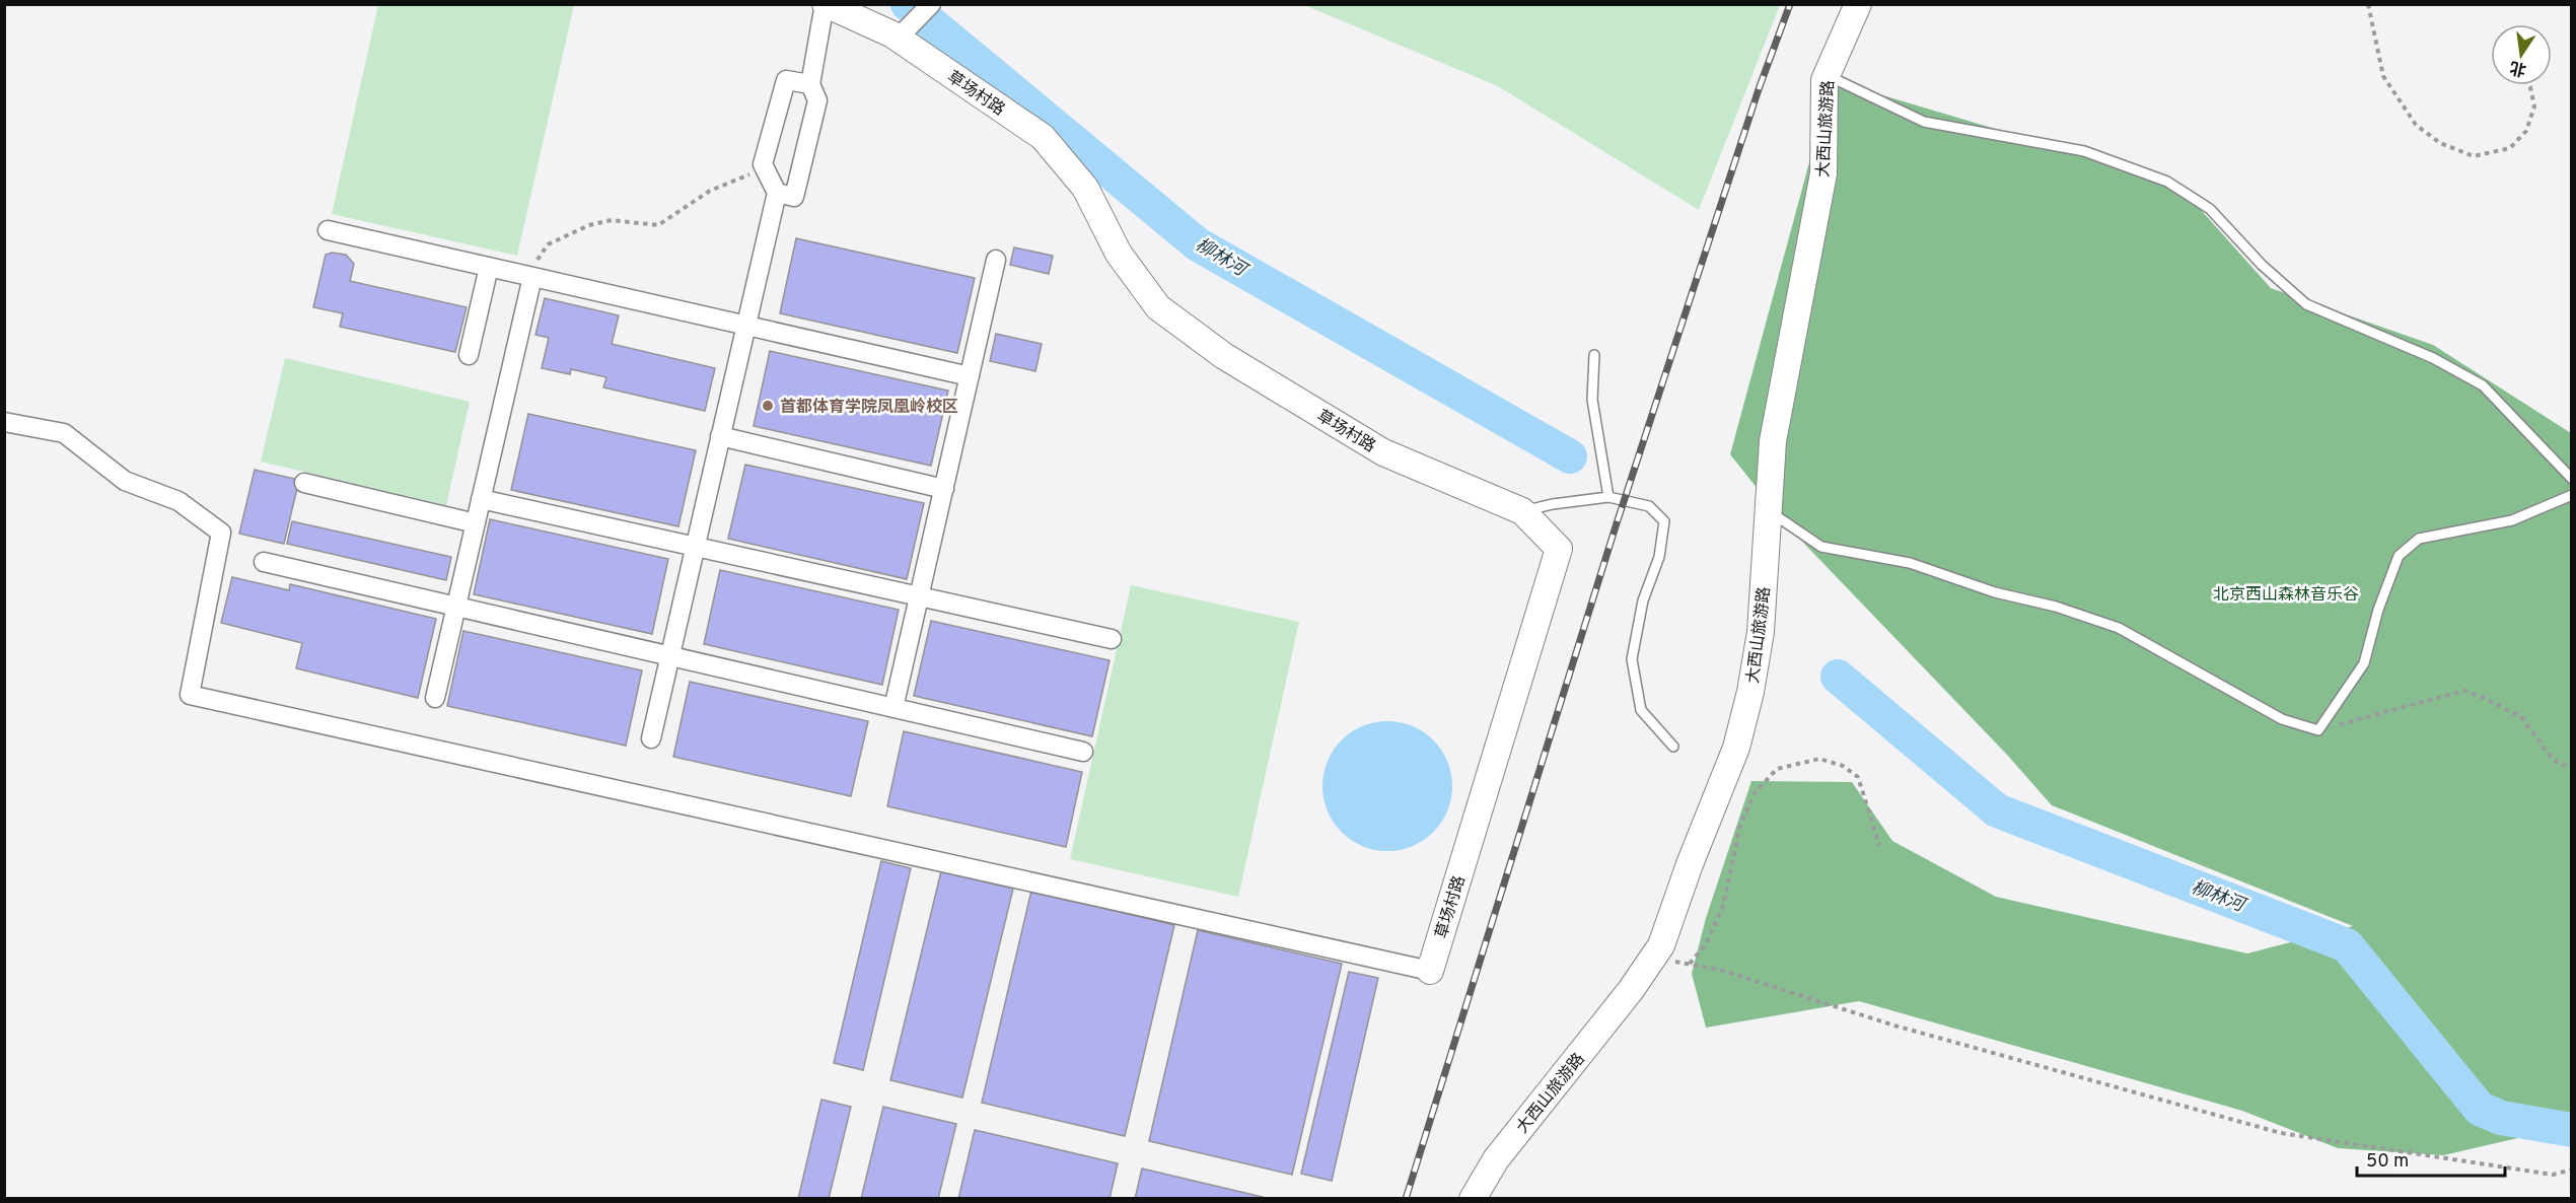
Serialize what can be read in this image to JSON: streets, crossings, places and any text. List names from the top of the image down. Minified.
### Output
{"streets":{"street":["草场村路","大西山旅游路"]},"water":["柳林河"],"parks":["北京西山森林音乐谷"],"places":["首都体育学院凤凰岭校区"],"scale_bar":"50 m","north":"bottom"}
